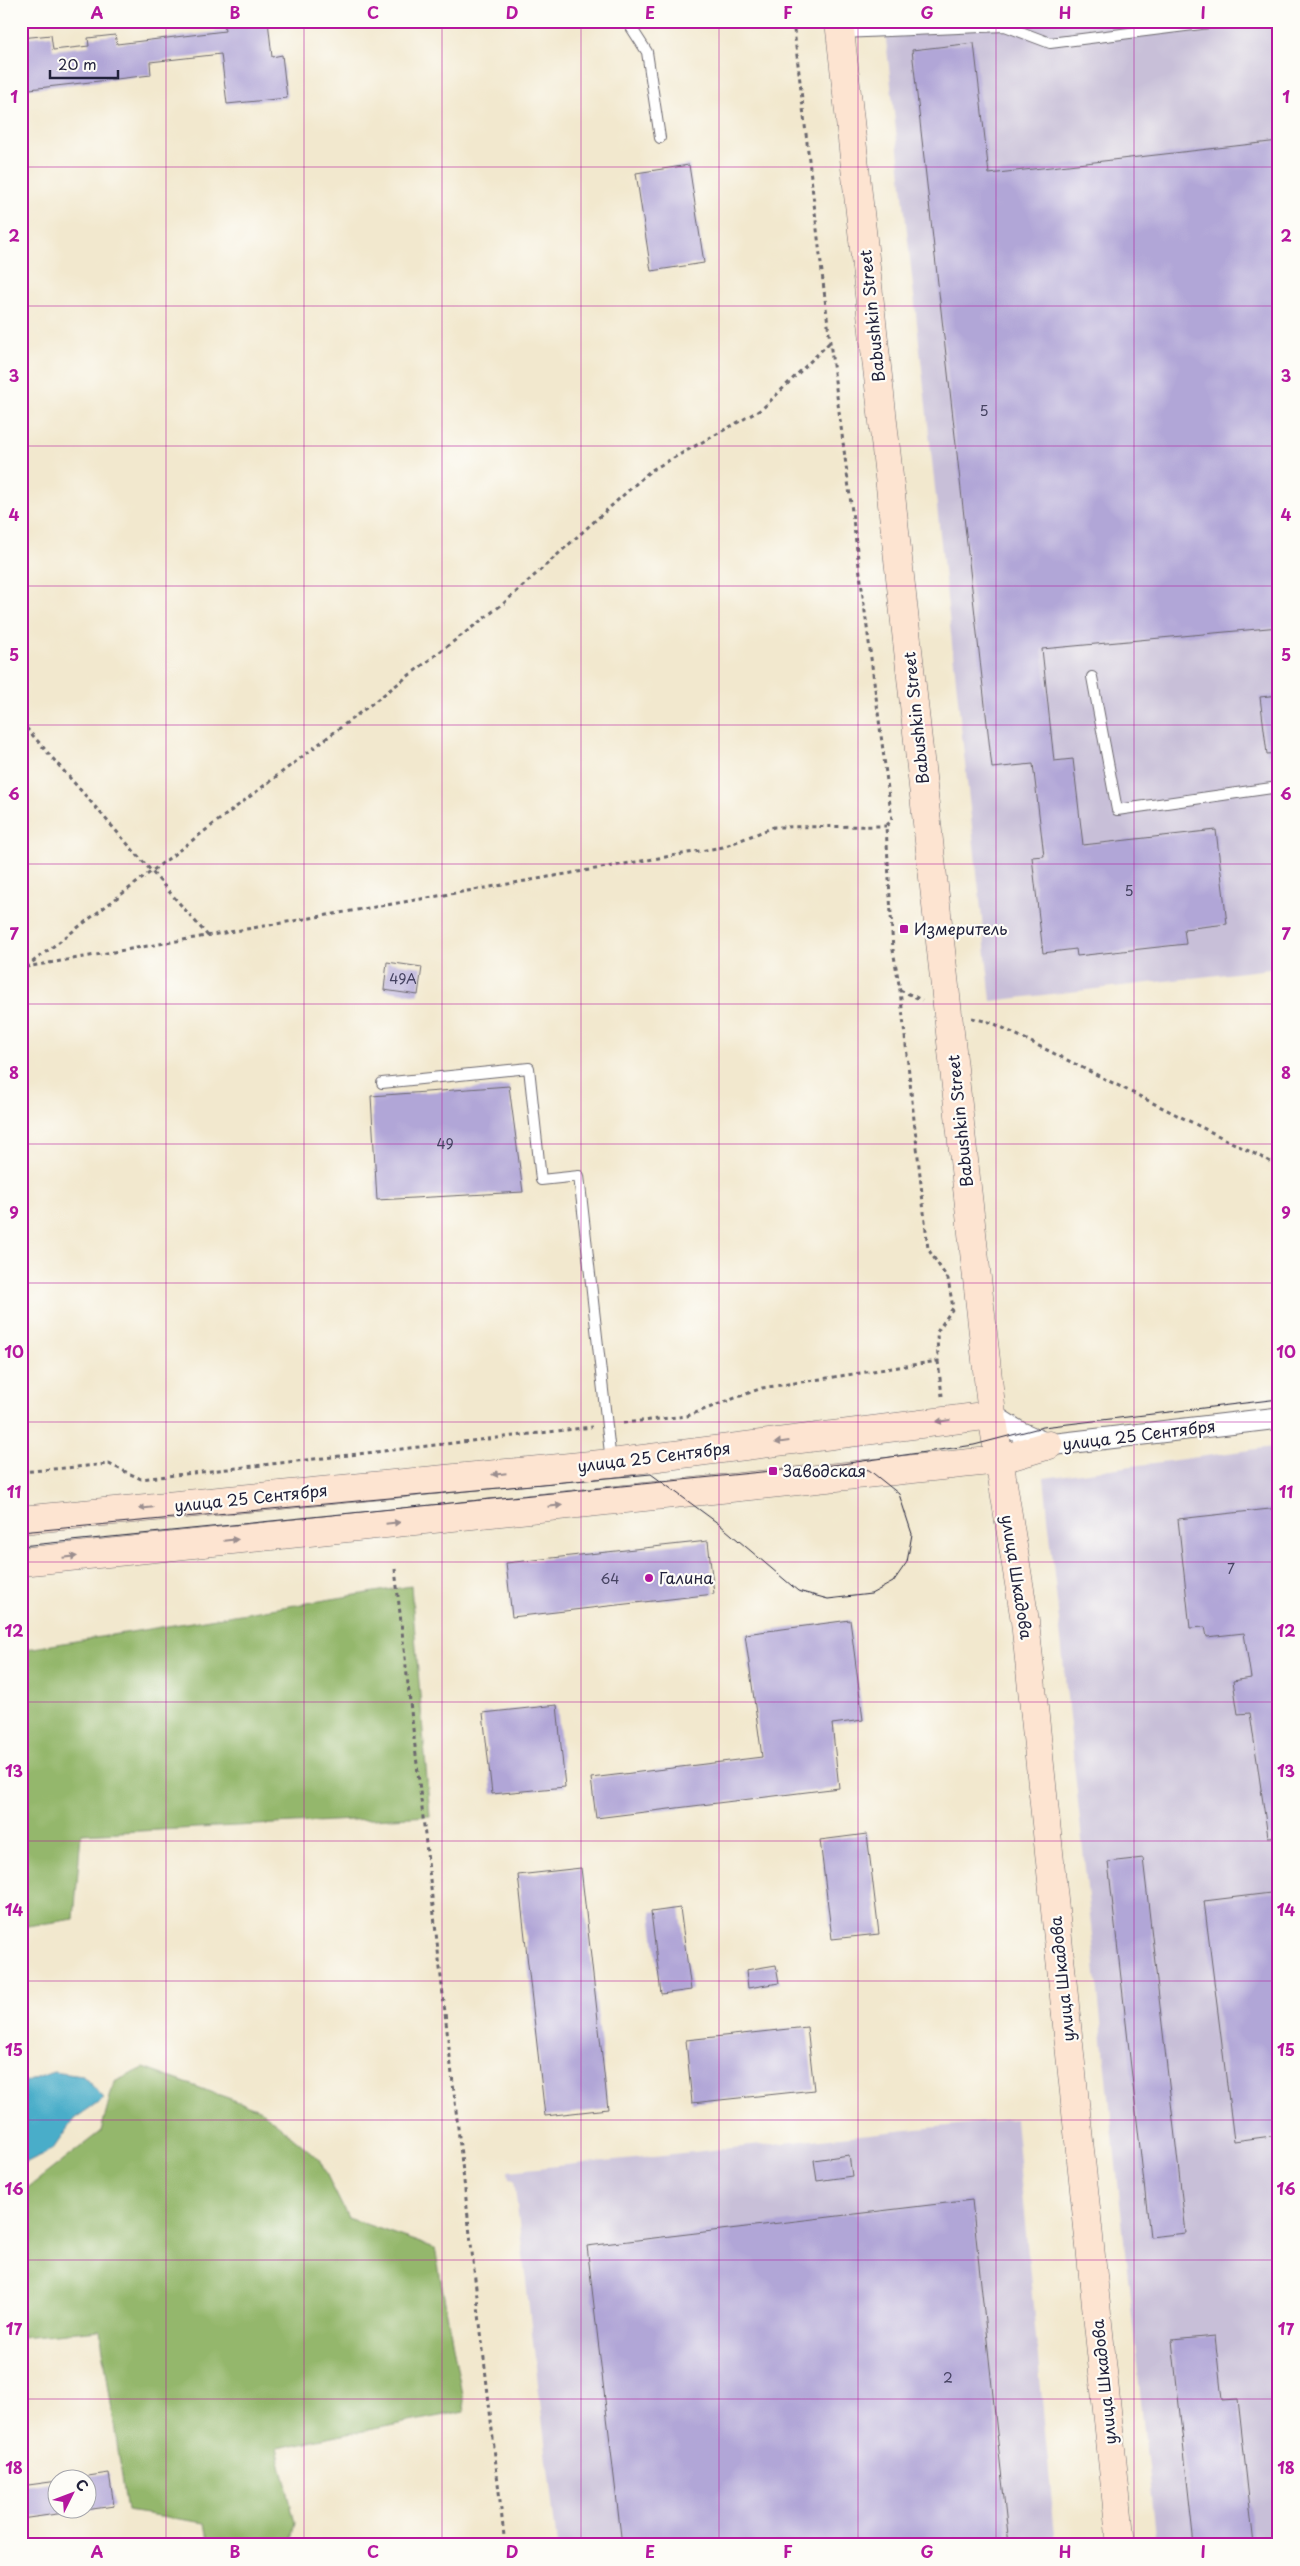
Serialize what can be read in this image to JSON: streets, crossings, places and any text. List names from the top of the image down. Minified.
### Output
{"streets":{"main road":["Babushkin Street","улица 25 Сентября","улица Шкадова"]},"crossings":[["Babushkin Street","улица 25 Сентября"],["Babushkin Street","улица Шкадова"],["улица 25 Сентября","улица Шкадова"]],"one_way":["улица 25 Сентября"],"places":{"transit":["Измеритель","Заводская"],"other":["Галина"]},"house_numbers":["5","5","49А","49","7","64","2"],"scale_bar":"20 m","north":"top right","grid":{"columns":["A","B","C","D","E","F","G","H","I"],"rows":["1","2","3","4","5","6","7","8","9","10","11","12","13","14","15","16","17","18"]}}
